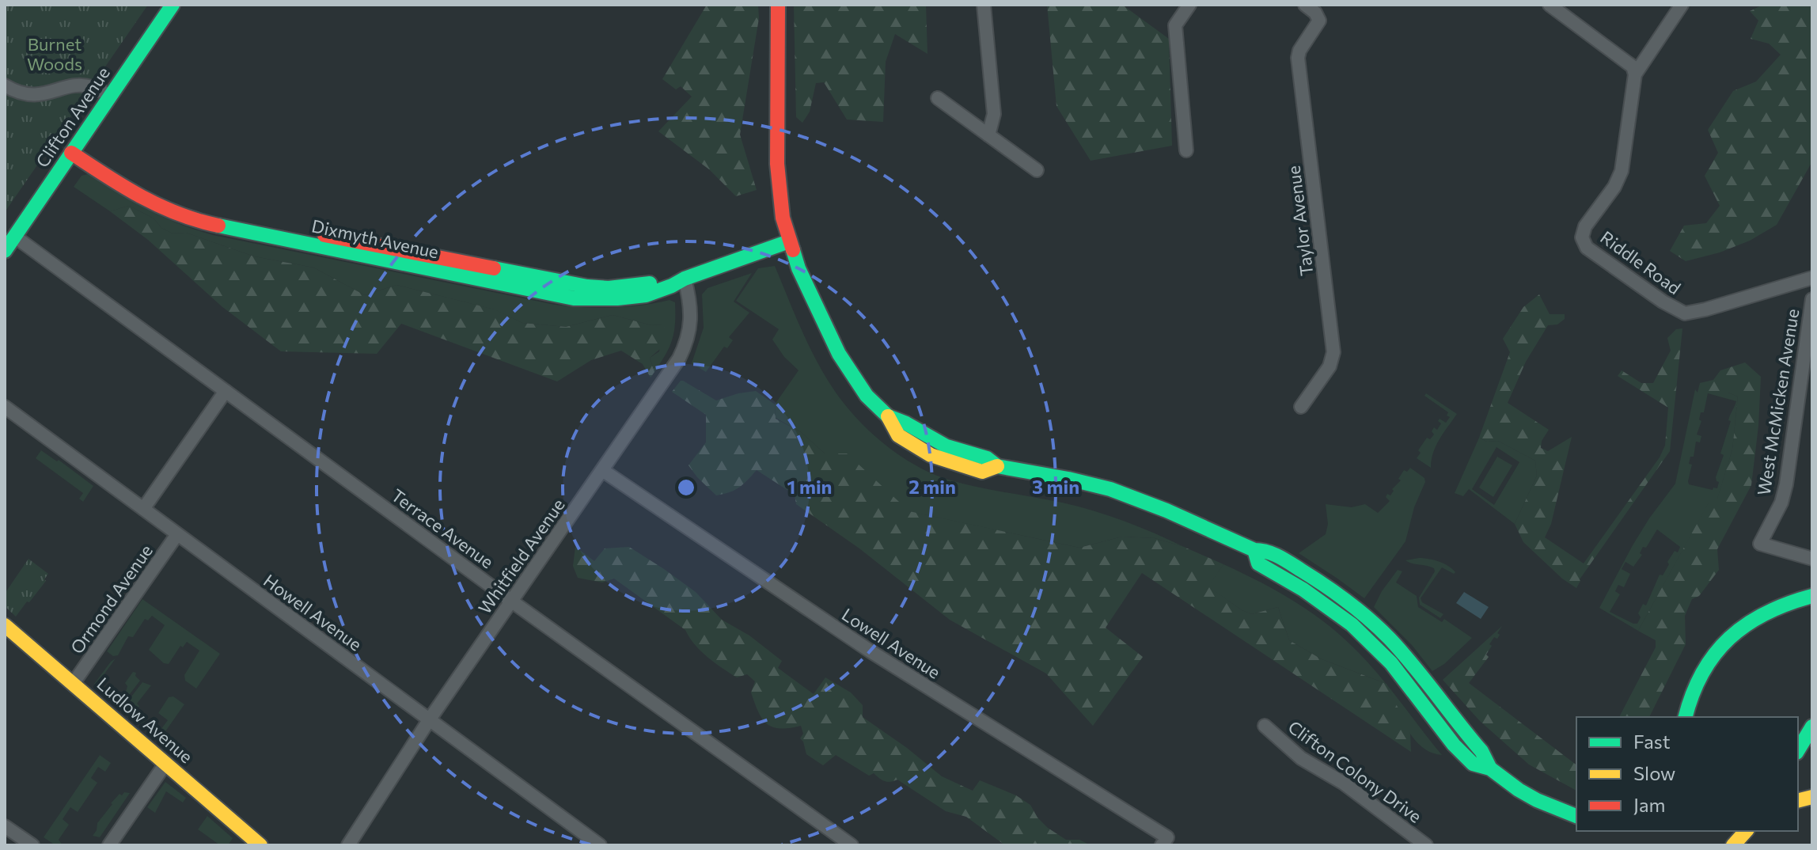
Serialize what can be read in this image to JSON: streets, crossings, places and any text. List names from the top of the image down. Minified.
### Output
{"streets":{"main road":["Clifton Avenue","Dixmyth Avenue","Ludlow Avenue"],"street":["Taylor Avenue","Riddle Road","West McMicken Avenue","Terrace Avenue","Whitfield Avenue","Ormond Avenue","Howell Avenue","Lowell Avenue","Clifton Colony Drive"]},"crossings":[["Clifton Avenue","Dixmyth Avenue"],["Clifton Avenue","Terrace Avenue"],["Dixmyth Avenue","Whitfield Avenue"],["Terrace Avenue","Whitfield Avenue"],["Whitfield Avenue","Howell Avenue"],["Whitfield Avenue","Lowell Avenue"],["Ormond Avenue","Howell Avenue"],["Ormond Avenue","Ludlow Avenue"]],"parks":["Burnet Woods"],"legend":["Fast","Slow","Jam"],"rings":["1 min","2 min","3 min"]}
